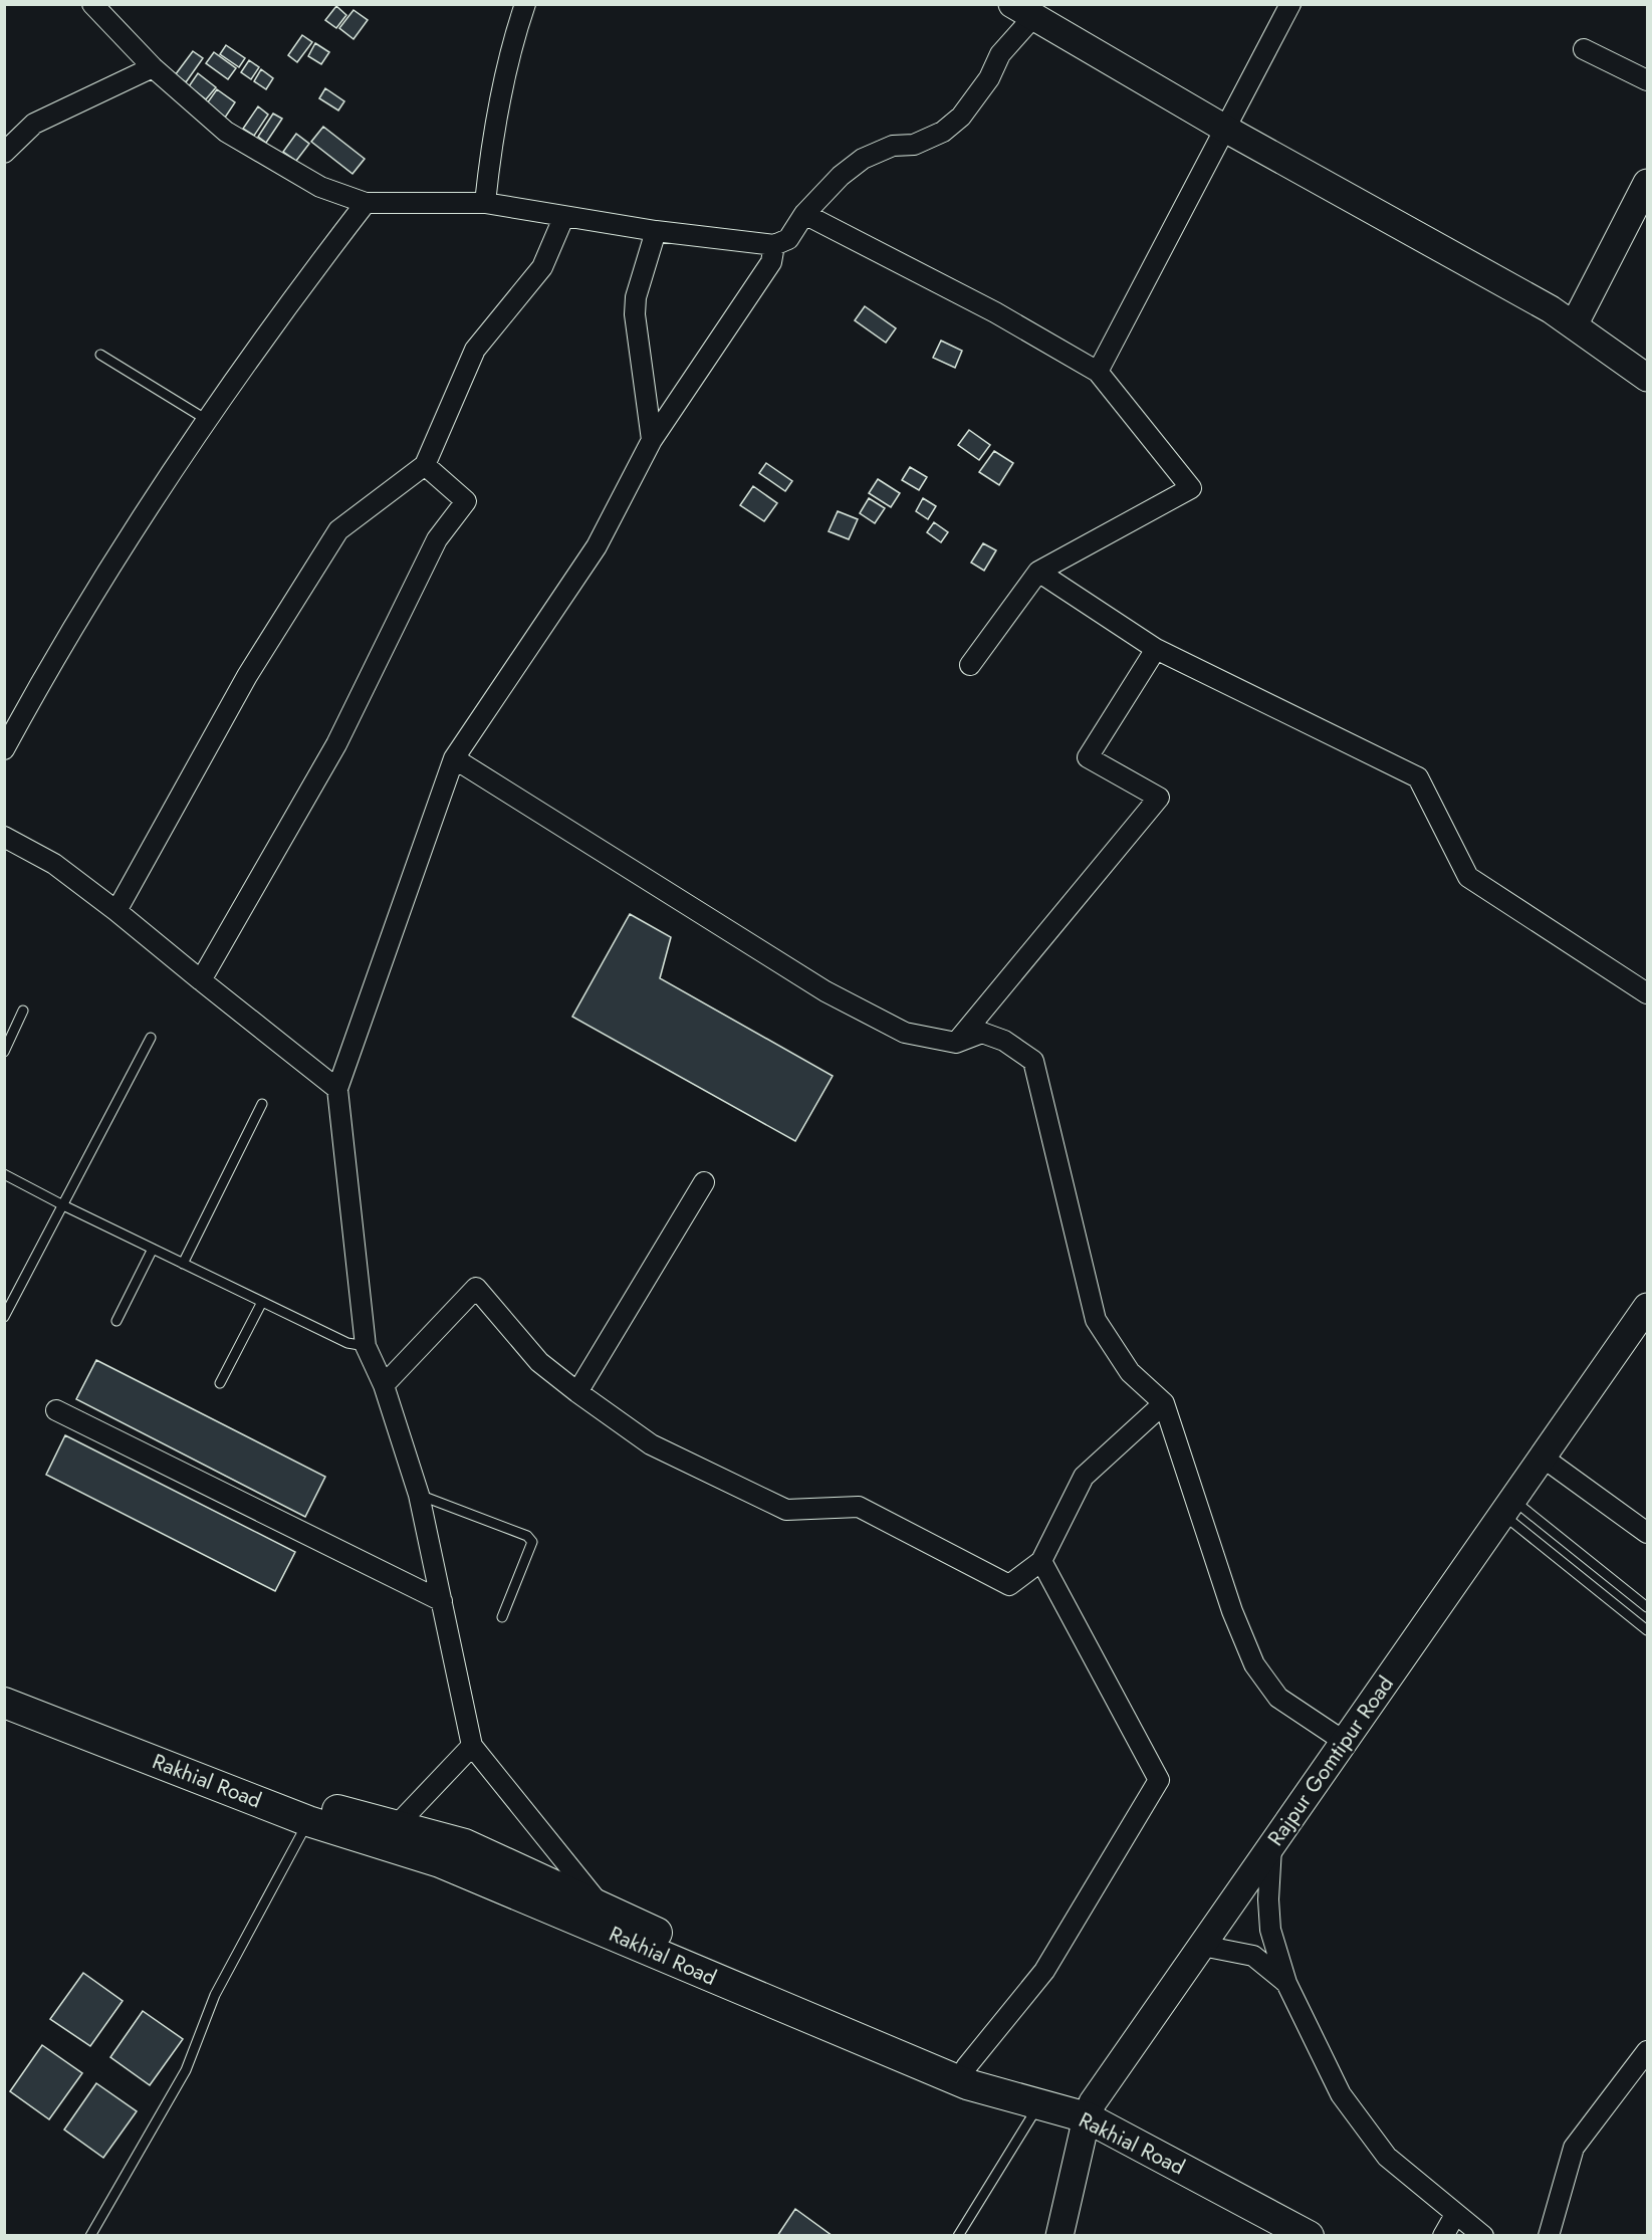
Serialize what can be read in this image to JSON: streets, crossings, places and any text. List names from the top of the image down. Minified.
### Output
{"streets":{"main road":["Rajpur Gomtipur Road","Rakhial Road"]},"crossings":[["Rajpur Gomtipur Road","Rakhial Road"]]}
